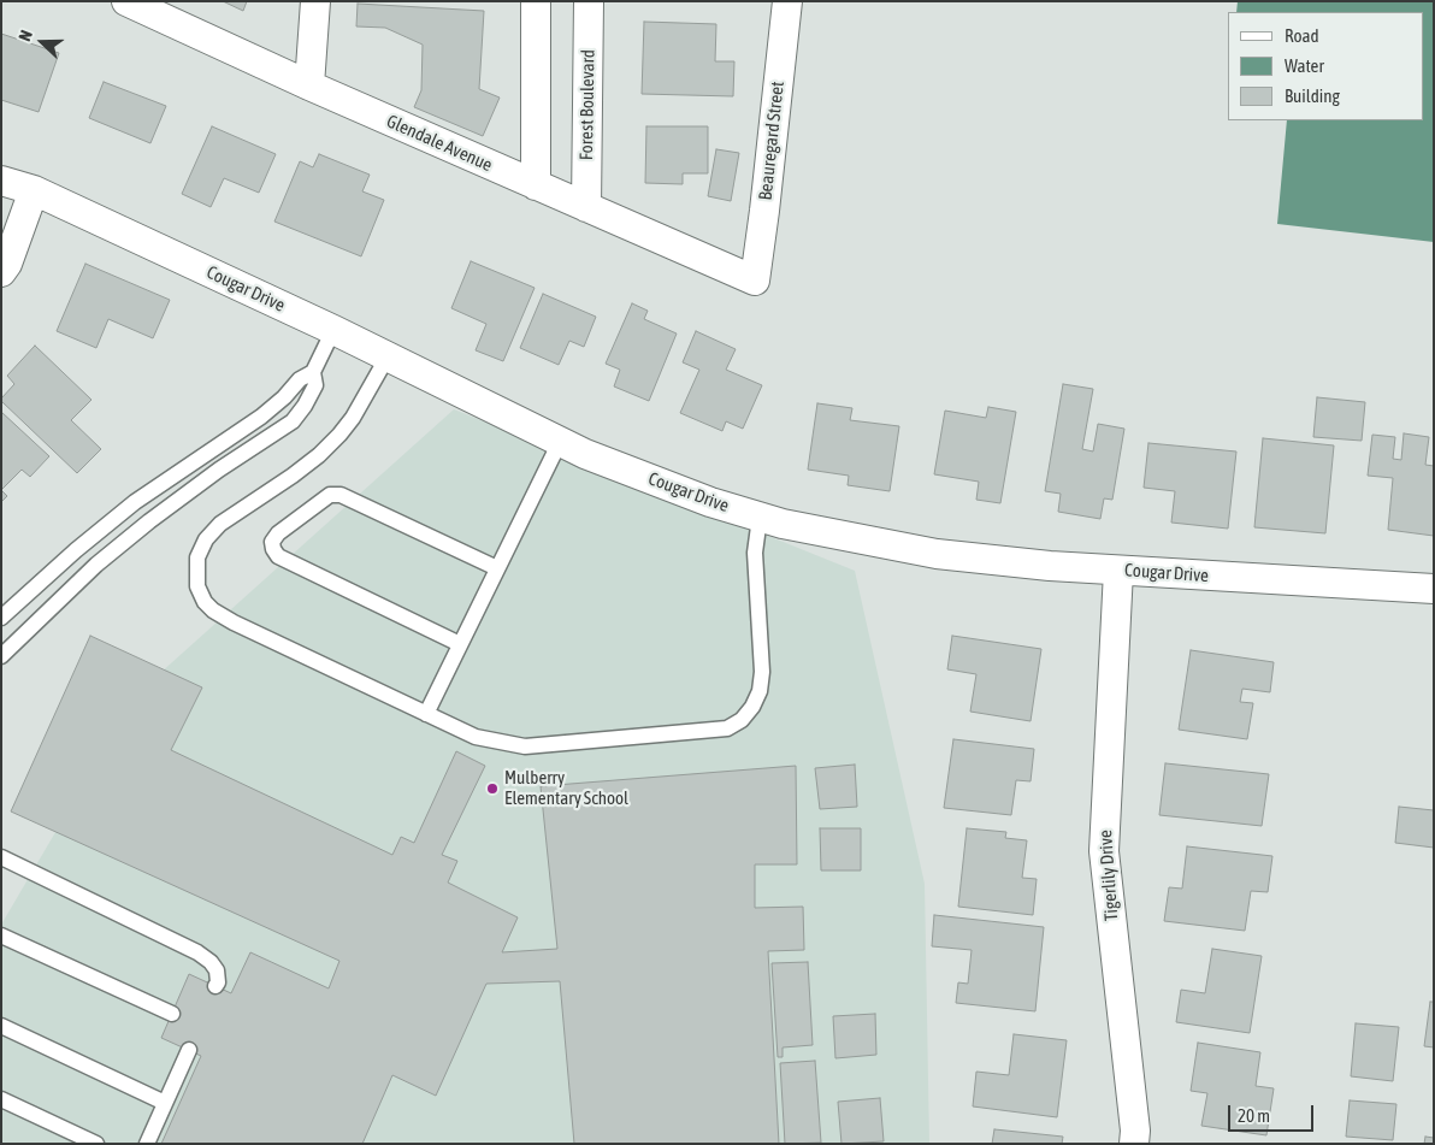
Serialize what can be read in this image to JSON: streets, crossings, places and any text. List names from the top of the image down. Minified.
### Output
{"streets":{"street":["Forest Boulevard","Beauregard Street","Glendale Avenue","Cougar Drive","Tigerlily Drive"]},"crossings":[["Forest Boulevard","Glendale Avenue"],["Beauregard Street","Glendale Avenue"],["Cougar Drive","Tigerlily Drive"]],"places":["Mulberry Elementary School"],"legend":["Road","Water","Building"],"scale_bar":"20 m","north":"left"}
